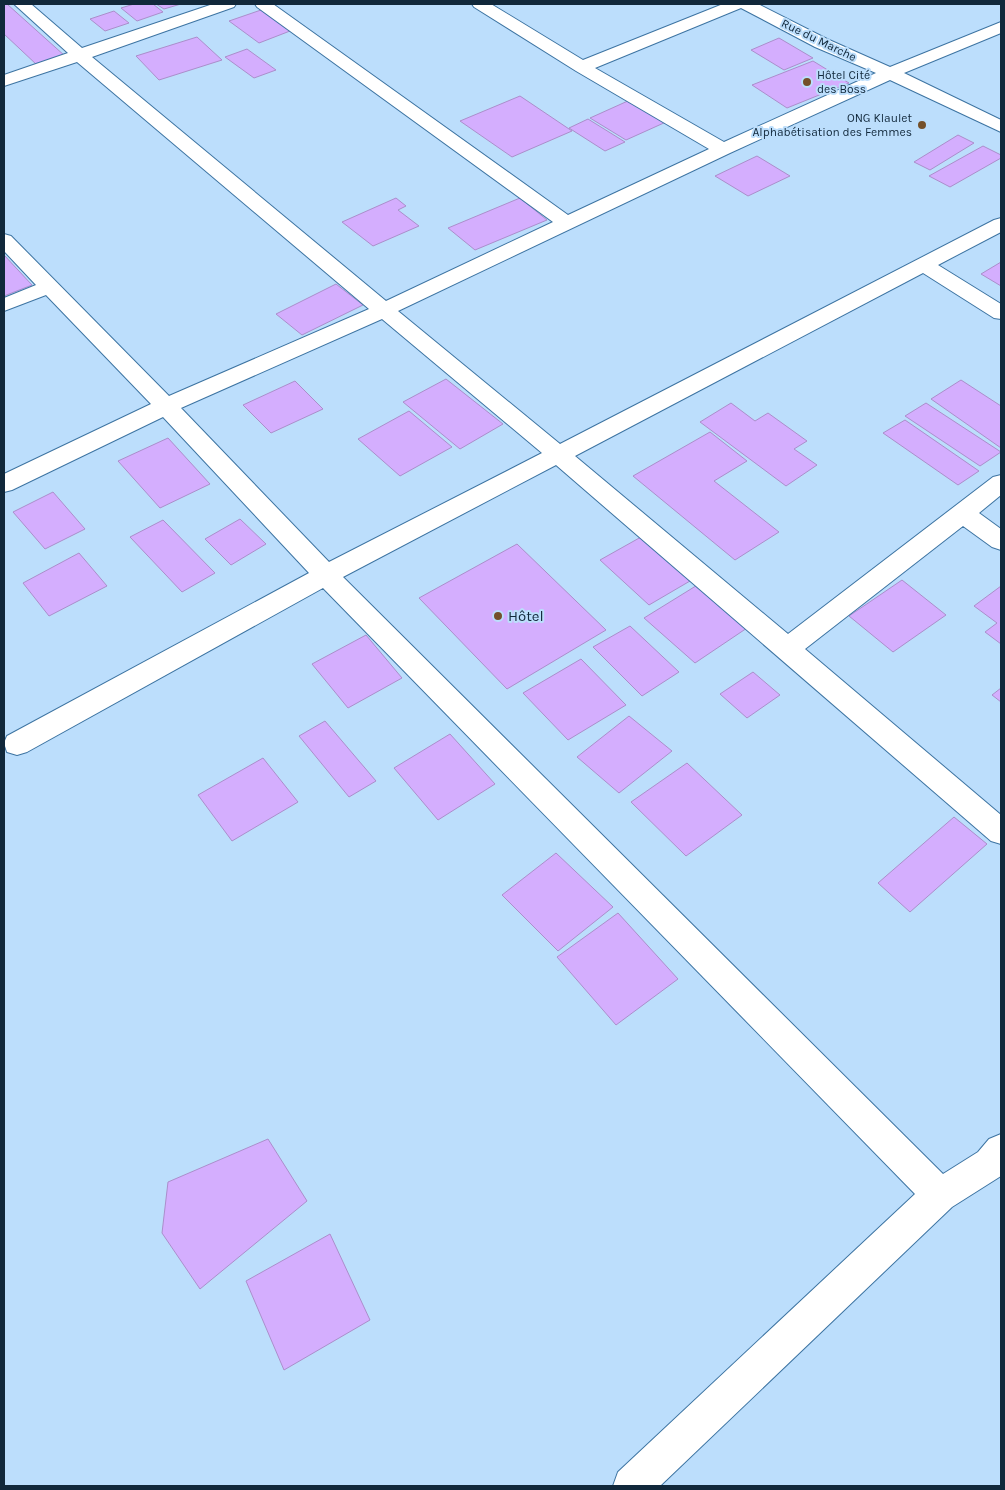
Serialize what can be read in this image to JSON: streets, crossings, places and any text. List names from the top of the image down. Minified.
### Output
{"streets":{"street":["Rue du Marche"]},"places":["Hôtel Cité des Boss","ONG Klaulet Alphabétisation des Femmes","Hôtel"]}
